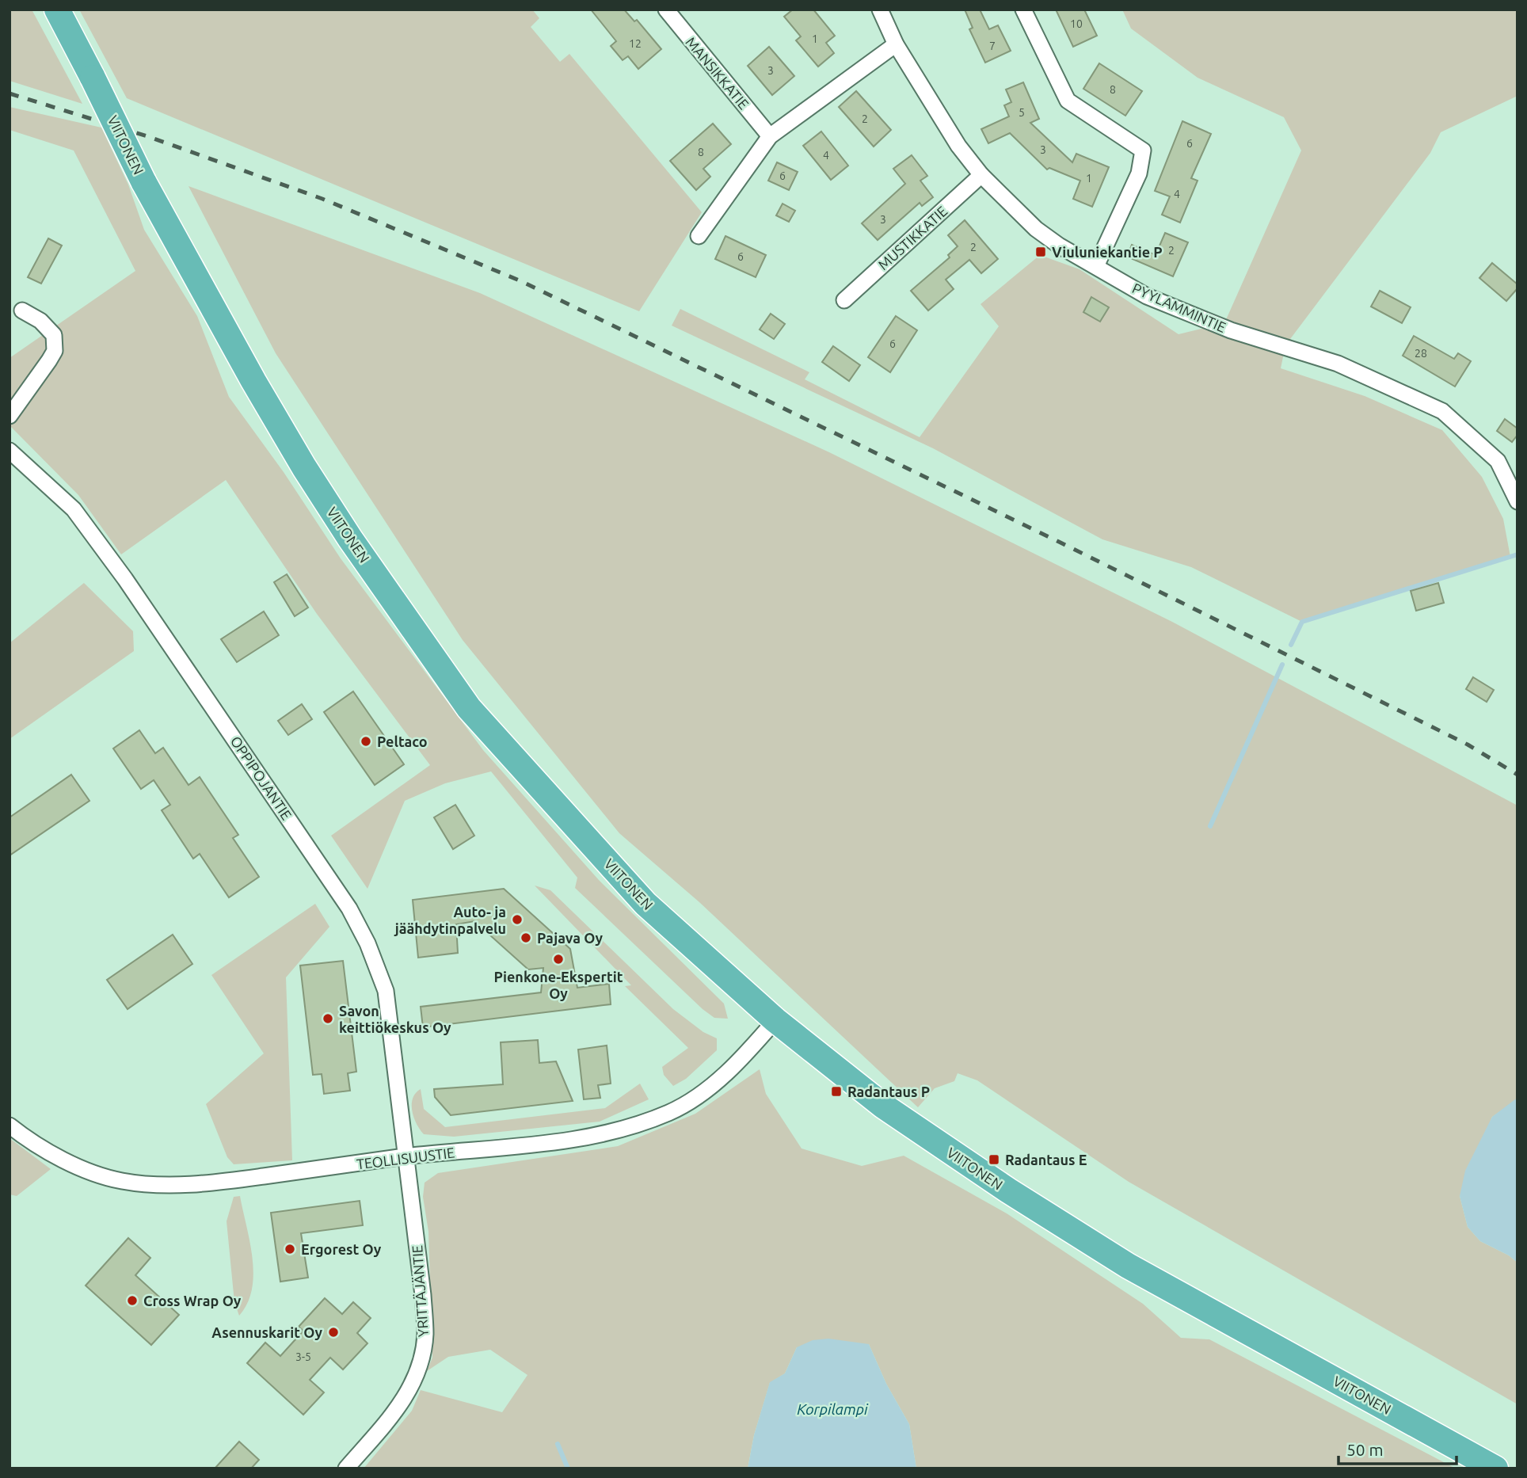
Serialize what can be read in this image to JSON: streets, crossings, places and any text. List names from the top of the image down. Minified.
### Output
{"streets":{"highway":["VIITONEN"],"street":["MANSIKKATIE","MUSTIKKATIE","PYYLAMMINTIE","OPPIPOJANTIE","TEOLLISUUSTIE","YRITTÄJÄNTIE"]},"crossings":[["VIITONEN","TEOLLISUUSTIE"],["MUSTIKKATIE","PYYLAMMINTIE"],["OPPIPOJANTIE","TEOLLISUUSTIE"],["OPPIPOJANTIE","YRITTÄJÄNTIE"],["TEOLLISUUSTIE","YRITTÄJÄNTIE"]],"water":["Korpilampi"],"places":{"transit":["Viuluniekantie P","Radantaus P","Radantaus E"],"other":["Peltaco","Auto- ja jäähdytinpalvelu","Pajava Oy","Pienkone-Ekspertit Oy","Savon keittiökeskus Oy","Ergorest Oy","Cross Wrap Oy","Asennuskarit Oy"]},"house_numbers":["10","1","12","7","3","8","5","2","6","3","8","4","6","1","4","3","2","2","6","6","28","3-5"],"scale_bar":"50 m"}
